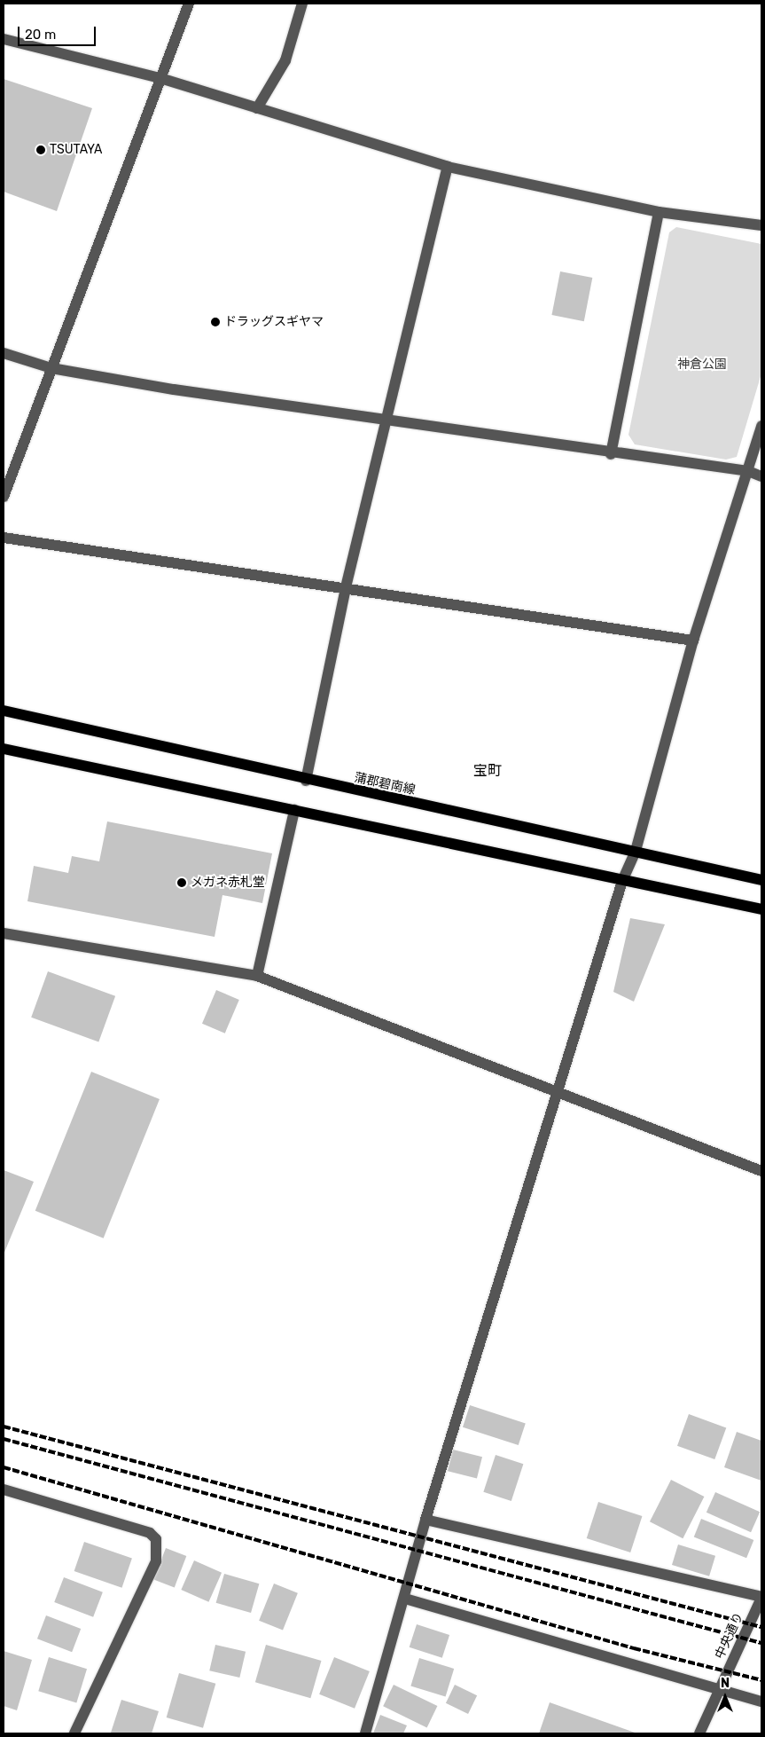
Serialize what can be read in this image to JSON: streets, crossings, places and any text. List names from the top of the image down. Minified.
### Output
{"streets":{"main road":["蒲郡碧南線"],"street":["中央通り"]},"districts":["宝町"],"parks":["神倉公園"],"places":["TSUTAYA","ドラッグスギヤマ","メガネ赤札堂"],"scale_bar":"20 m","north":"top"}
